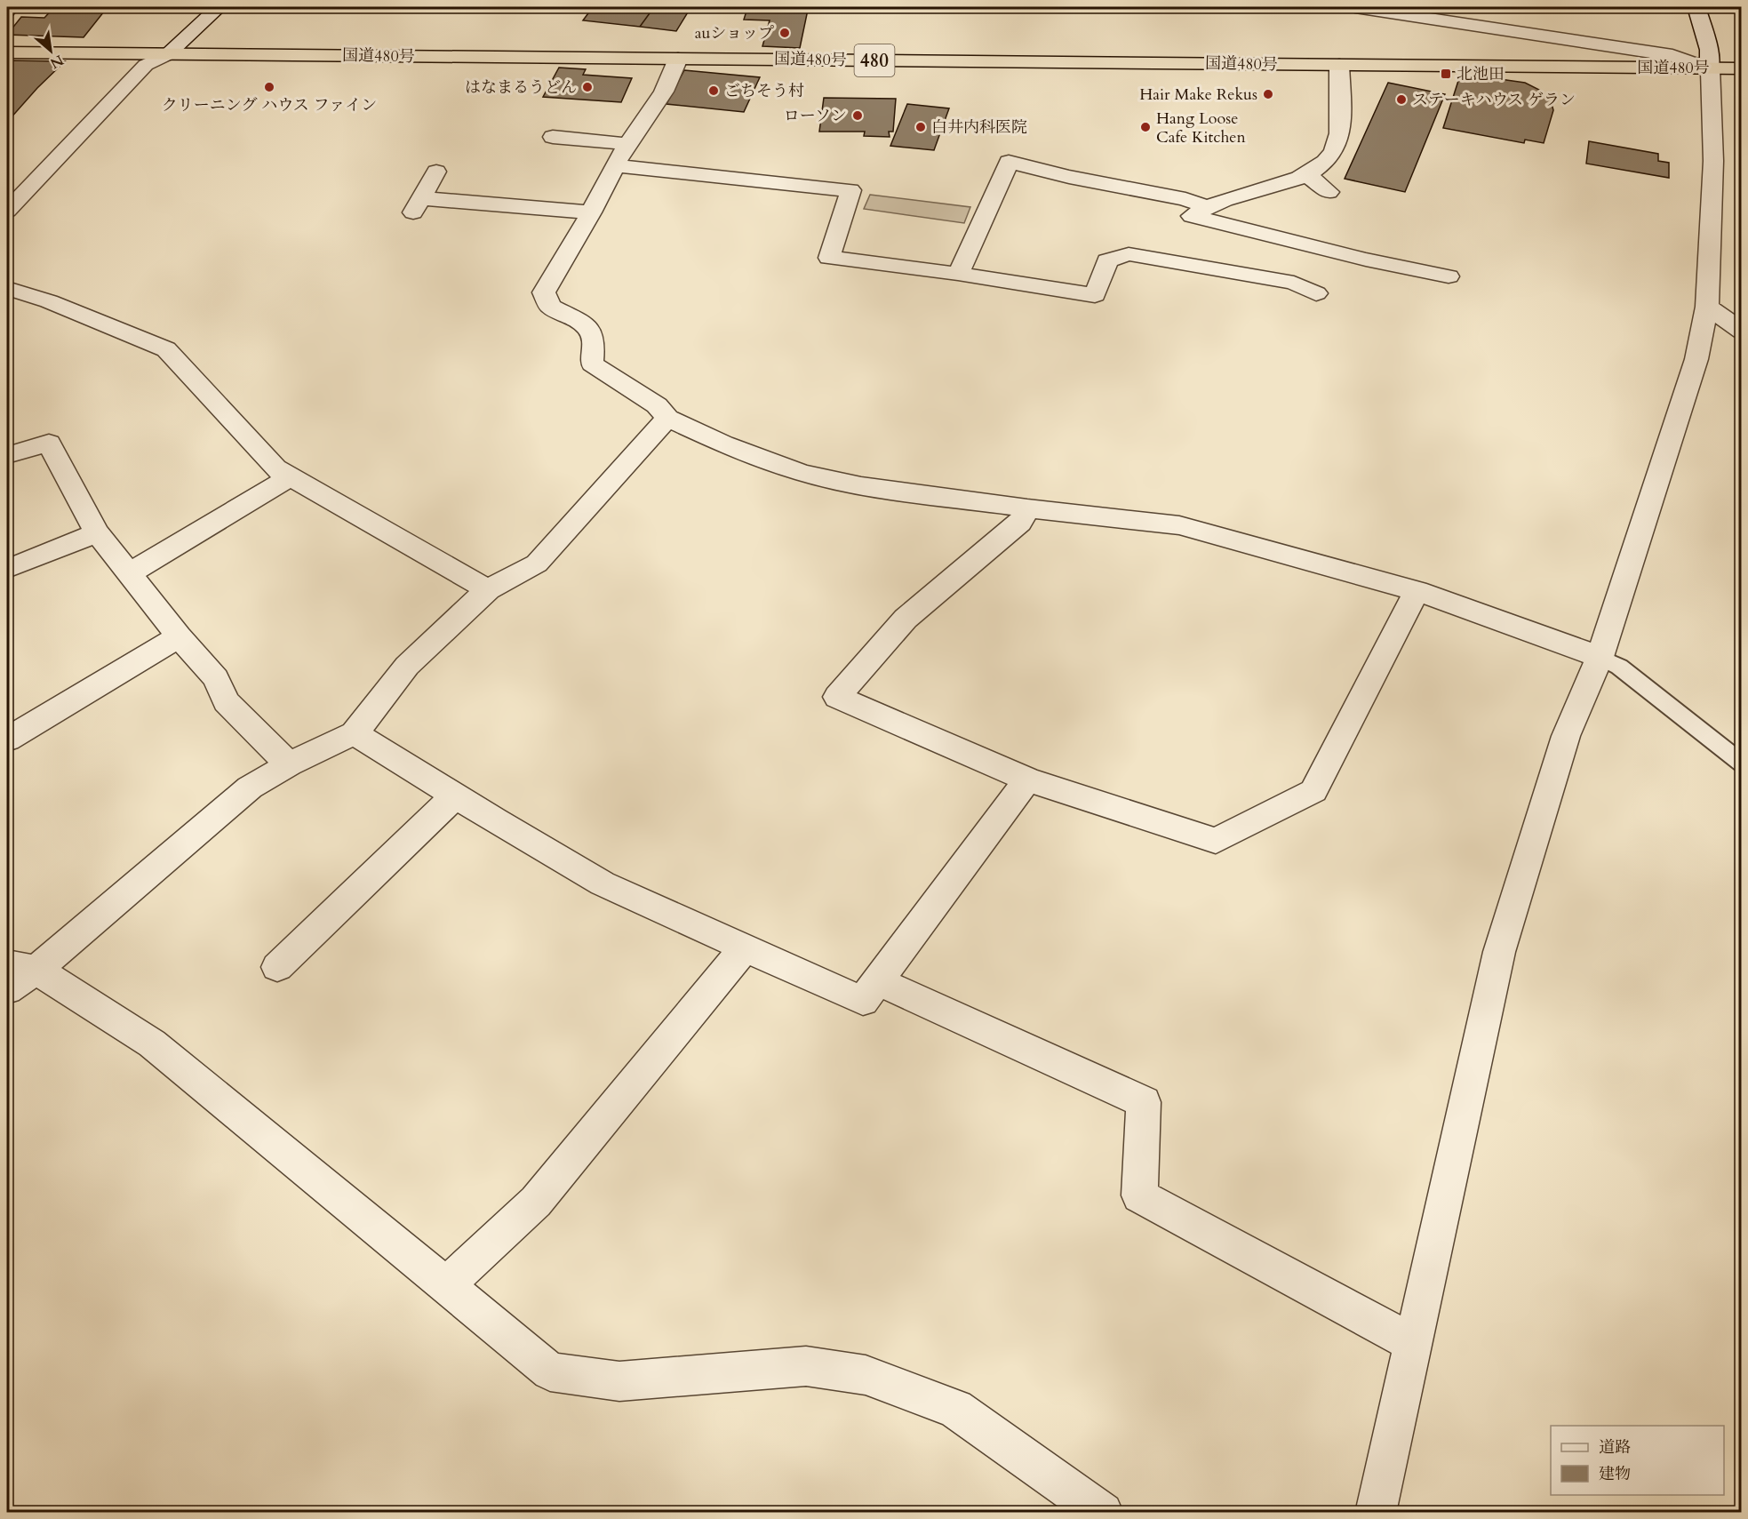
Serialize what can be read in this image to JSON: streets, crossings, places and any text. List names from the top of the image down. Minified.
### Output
{"streets":{"highway":["国道480号","480"]},"places":{"other":["auショップ","クリーニング ハウス ファイン","はなまるうどん","ごちそう村","Hair Make Rekus","ステーキハウス ゲラン","ローソン","白井内科医院","Hang Loose Cafe Kitchen"],"transit":["北池田"]},"legend":["道路","建物"],"north":"bottom right"}
